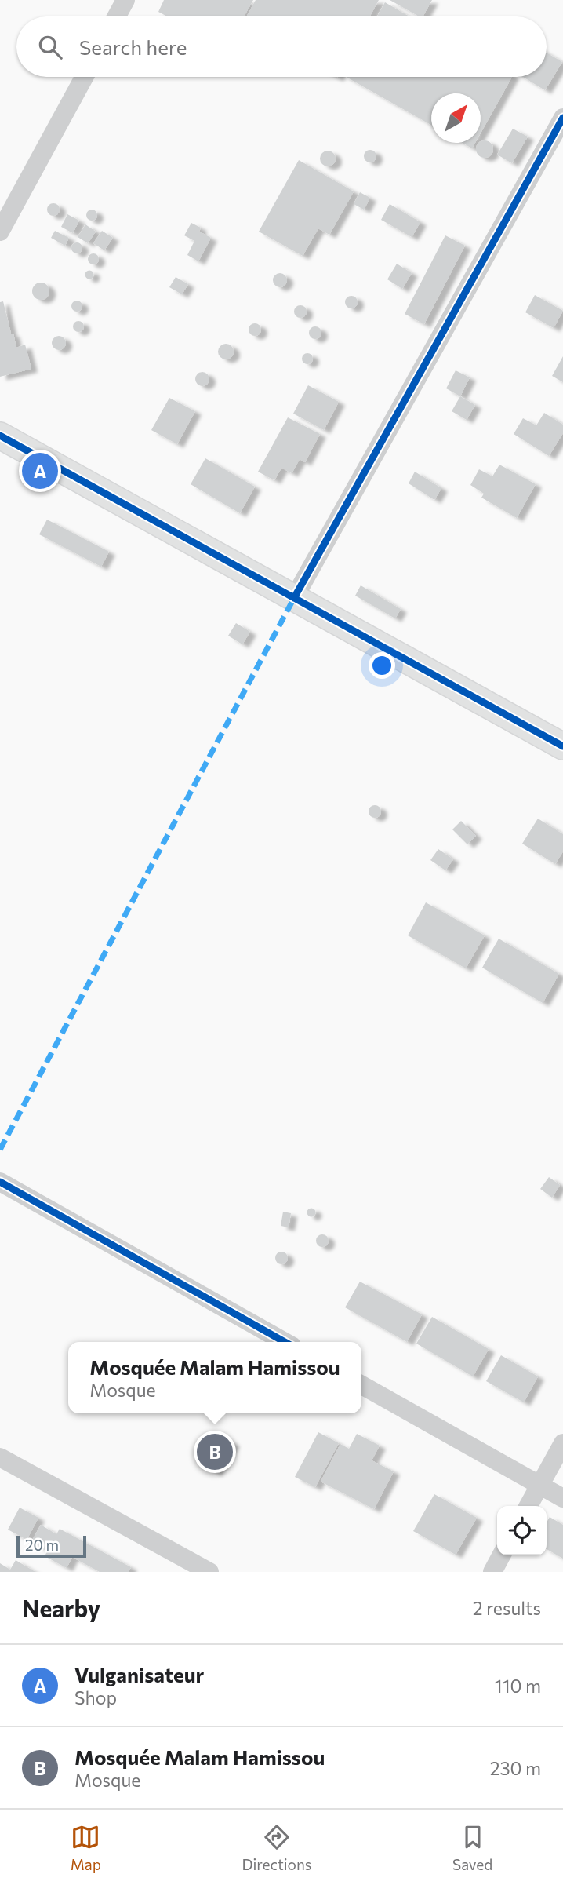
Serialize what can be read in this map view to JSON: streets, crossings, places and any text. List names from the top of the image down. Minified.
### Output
{"scale_bar":"20 m","north":"top right","page":{"search":"Search here","pins":["A","B"],"popup":["Mosquée Malam Hamissou","Mosque"],"scale":"20 m","heading":["Nearby","2 results"],"list":[{"mark":"A","name":"Vulganisateur","note":"Shop","value":"110 m"},{"mark":"B","name":"Mosquée Malam Hamissou","note":"Mosque","value":"230 m"}],"nav":["Map","Directions","Saved"]}}
